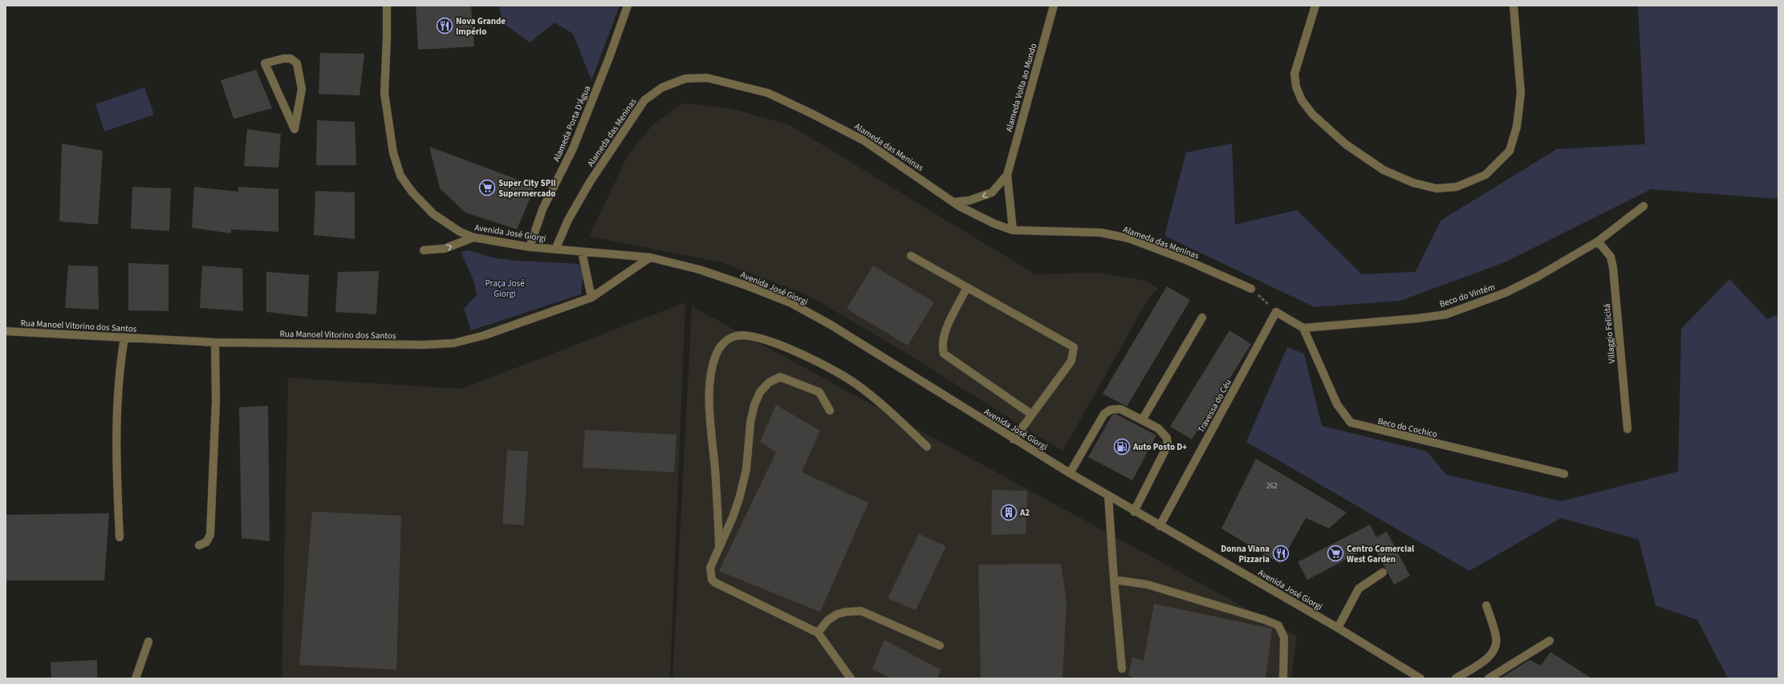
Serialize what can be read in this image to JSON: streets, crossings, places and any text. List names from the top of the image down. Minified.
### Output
{"streets":{"street":["Alameda Volta ao Mundo","Alameda Porta D'Água","Alameda das Meninas","Avenida José Giorgi","Beco do Vintém","Rua Manoel Vitorino dos Santos","Villaggio Felicitá","Travessa do Céu","Beco do Cochico"]},"crossings":[["Alameda Volta ao Mundo","Alameda das Meninas"],["Alameda Porta D'Água","Avenida José Giorgi"],["Alameda das Meninas","Avenida José Giorgi"],["Avenida José Giorgi","Rua Manoel Vitorino dos Santos"],["Avenida José Giorgi","Travessa do Céu"],["Beco do Vintém","Villaggio Felicitá"],["Beco do Vintém","Beco do Cochico"]],"parks":["Praça José Giorgi"],"places":{"restaurant":["Nova Grande Império","Donna Viana Pizzaria"],"supermarket":["Super City SPII Supermercado","Centro Comercial West Garden"],"fuel station":["Auto Posto D+"],"building":["A2"]},"house_numbers":["262"]}
